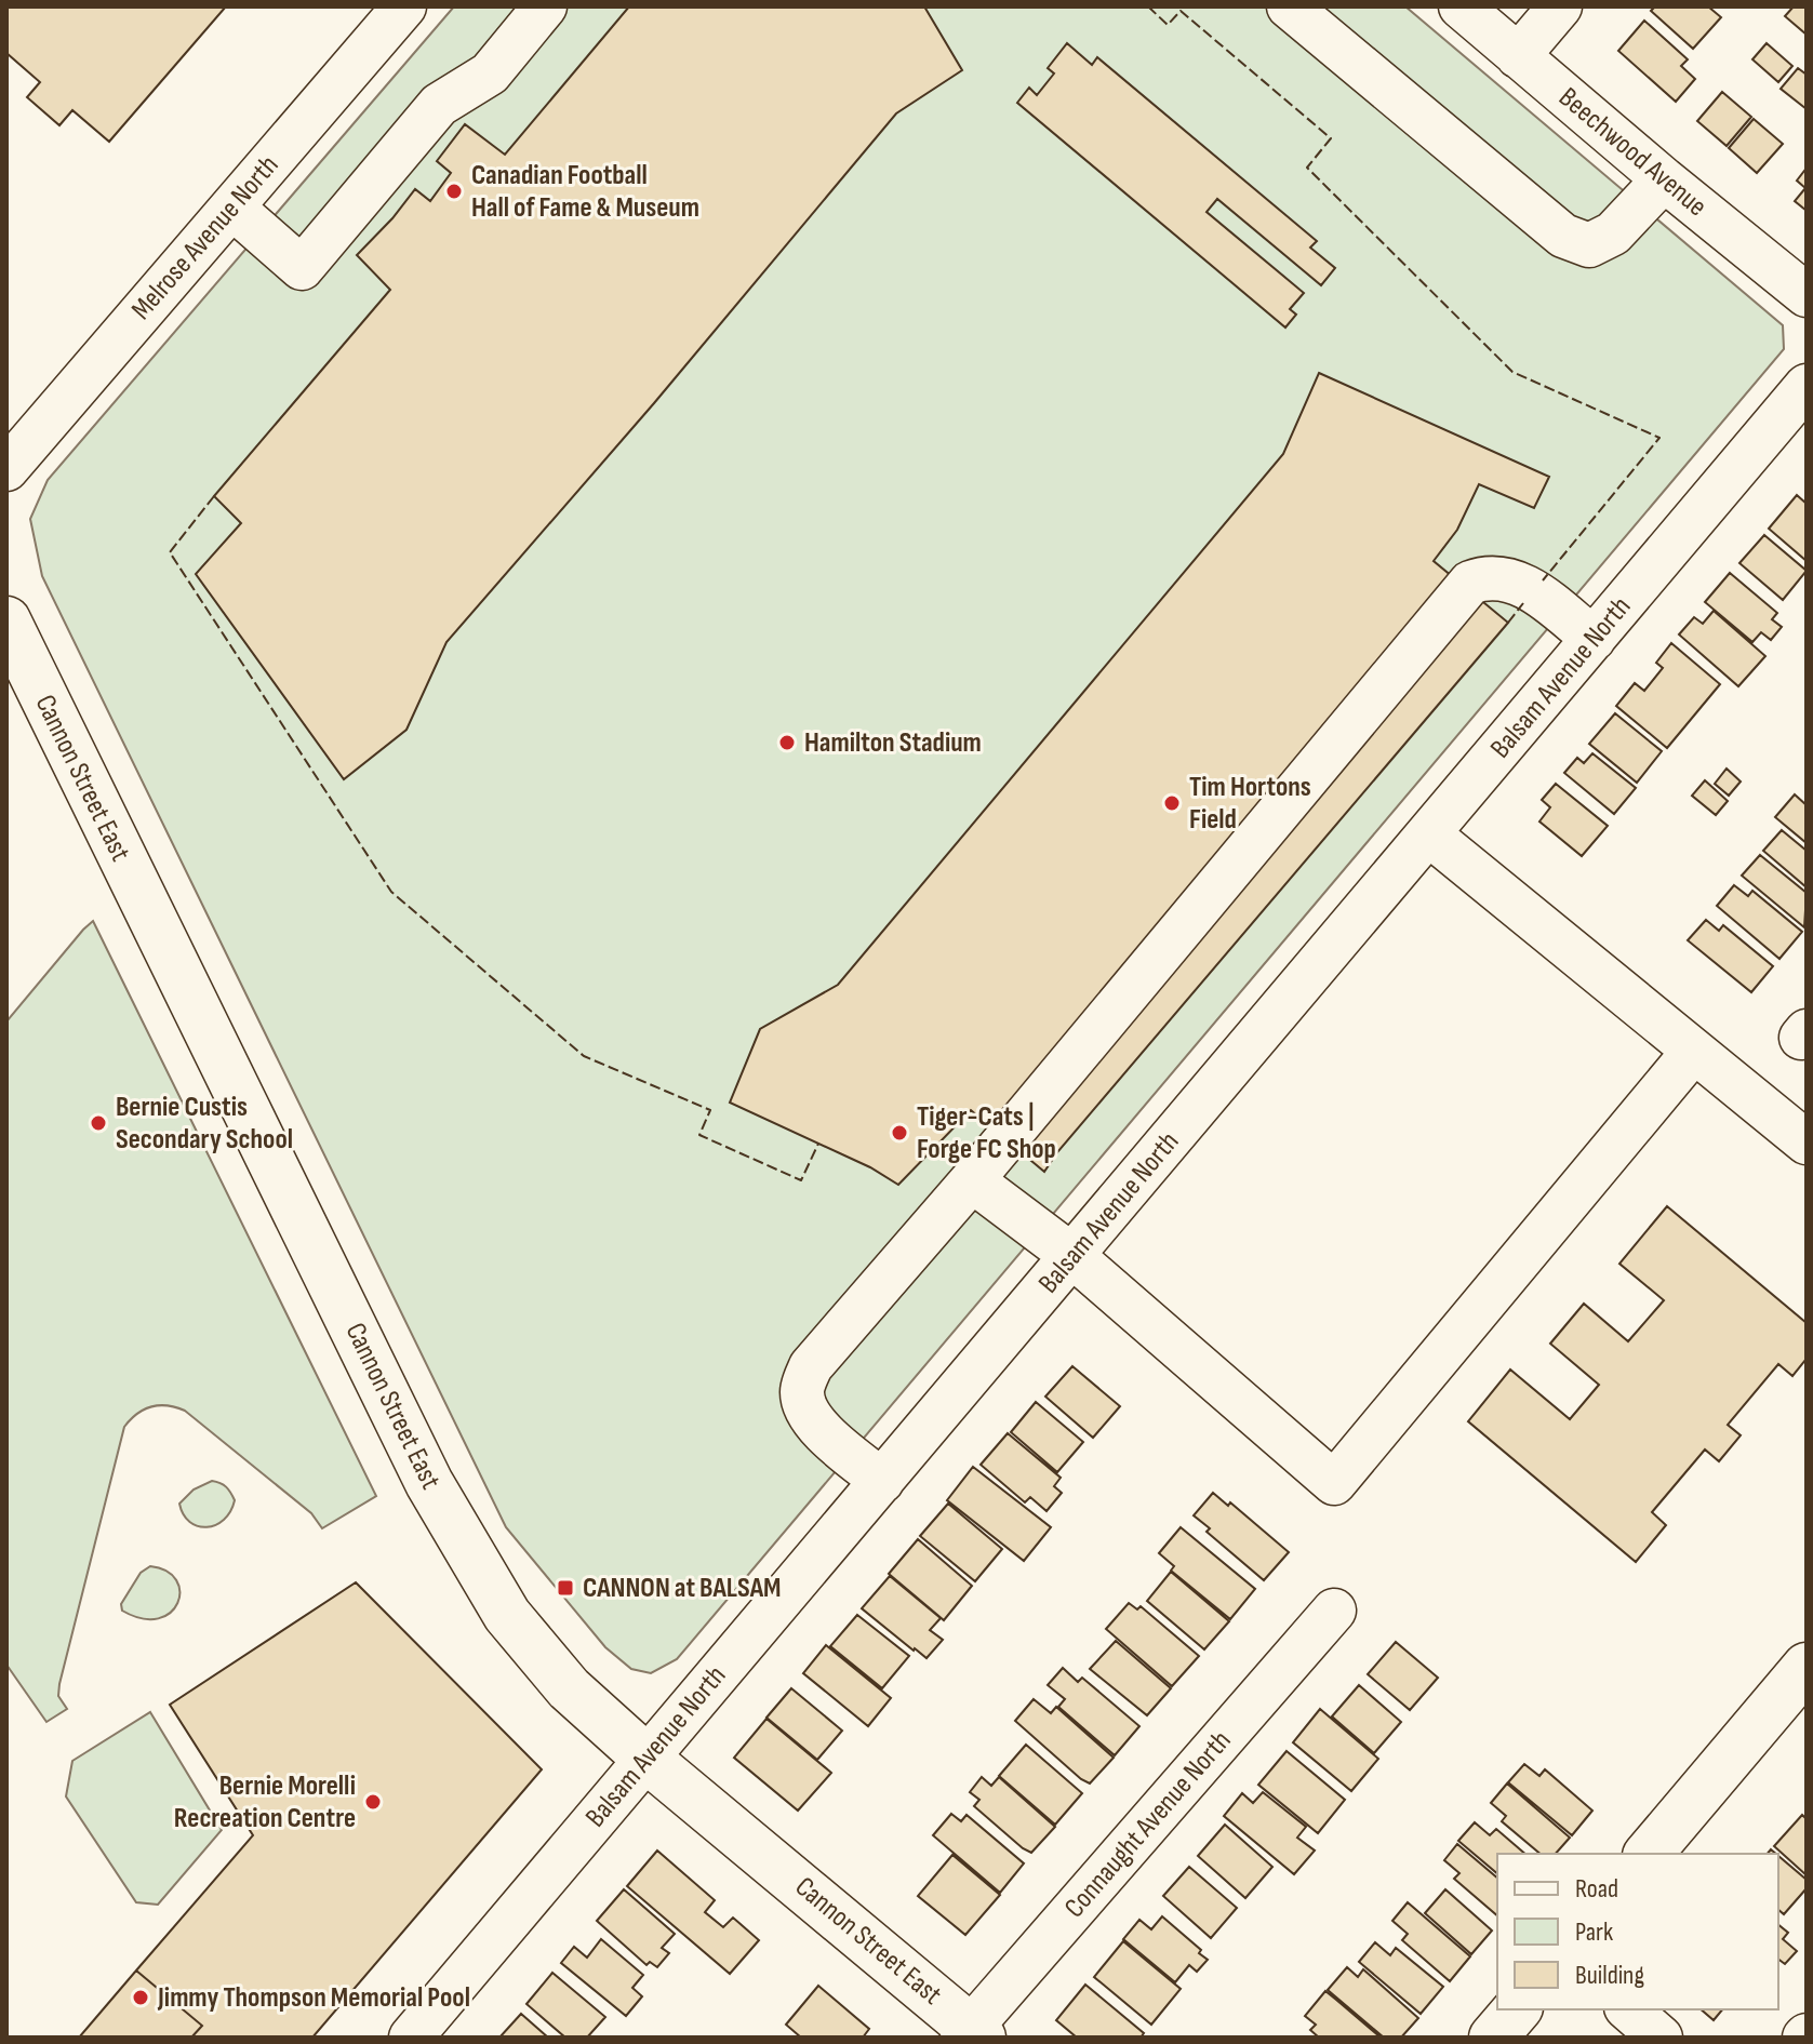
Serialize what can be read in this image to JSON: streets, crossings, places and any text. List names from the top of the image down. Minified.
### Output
{"streets":{"main road":["Cannon Street East"],"street":["Beechwood Avenue","Melrose Avenue North","Balsam Avenue North","Connaught Avenue North"]},"crossings":[["Balsam Avenue North","Cannon Street East"],["Cannon Street East","Connaught Avenue North"]],"places":{"other":["Canadian Football Hall of Fame & Museum","Hamilton Stadium","Tim Hortons Field","Bernie Custis Secondary School","Tiger-Cats | Forge FC Shop","Bernie Morelli Recreation Centre","Jimmy Thompson Memorial Pool"],"transit":["CANNON at BALSAM"]},"legend":["Road","Park","Building"]}
